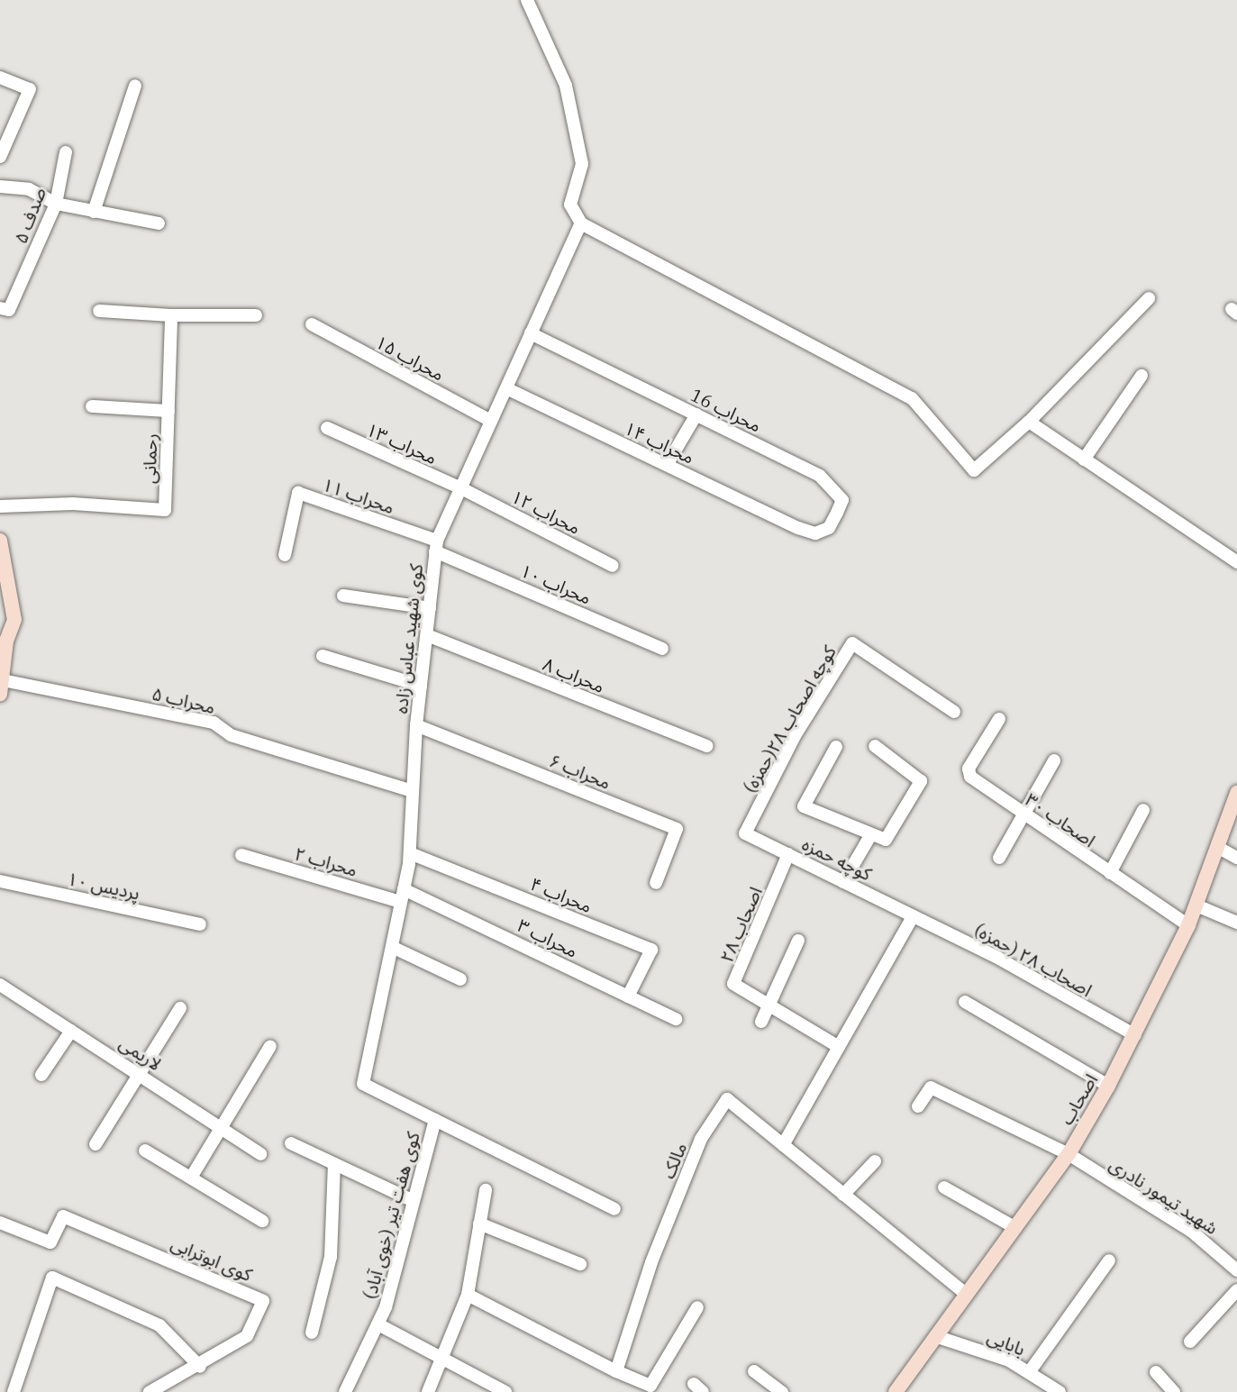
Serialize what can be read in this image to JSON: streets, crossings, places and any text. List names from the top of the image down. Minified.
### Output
{"streets":{"main road":["اصحاب"],"street":["صدف ۵","محراب ۱۵","محراب 16","محراب ۱۴","محراب ۱۳","رحمانی","محراب ۱۱","محراب ۱۲","محراب ۱۰","کوی شهید عباس زاده","محراب ۸","محراب ۵","کوچه اصحاب ۲۸(حمزه)","محراب ۶","اصحاب ۳۰","کوچه حمزه","محراب ۲","پردیس ۱۰","محراب ۴","اصحاب ۲۸","محراب ۳","اصحاب ۲۸ (حمزه)","لاریمی","مالک","شهید تیمور نادری","کوی هفت تیر (خوی آباد)","کوی ابوترابی","بابایی"]},"crossings":[["محراب ۱۵","کوی شهید عباس زاده"],["محراب 16","محراب ۱۴"],["محراب 16","کوی شهید عباس زاده"],["محراب ۱۴","کوی شهید عباس زاده"],["محراب ۱۳","محراب ۱۲"],["محراب ۱۳","کوی شهید عباس زاده"],["محراب ۱۱","محراب ۱۰"],["محراب ۱۱","کوی شهید عباس زاده"],["محراب ۱۲","کوی شهید عباس زاده"],["محراب ۱۰","کوی شهید عباس زاده"],["کوی شهید عباس زاده","محراب ۸"],["کوی شهید عباس زاده","محراب ۵"],["کوی شهید عباس زاده","محراب ۶"],["کوی شهید عباس زاده","محراب ۲"],["کوی شهید عباس زاده","محراب ۴"],["کوی شهید عباس زاده","محراب ۳"],["کوی شهید عباس زاده","کوی هفت تیر (خوی آباد)"],["کوچه اصحاب ۲۸(حمزه)","کوچه حمزه"],["اصحاب ۳۰","اصحاب"],["کوچه حمزه","اصحاب ۲۸"],["کوچه حمزه","اصحاب ۲۸ (حمزه)"],["محراب ۲","محراب ۳"],["محراب ۴","محراب ۳"],["اصحاب ۲۸ (حمزه)","اصحاب"],["اصحاب","مالک"],["اصحاب","شهید تیمور نادری"],["اصحاب","بابایی"]]}
